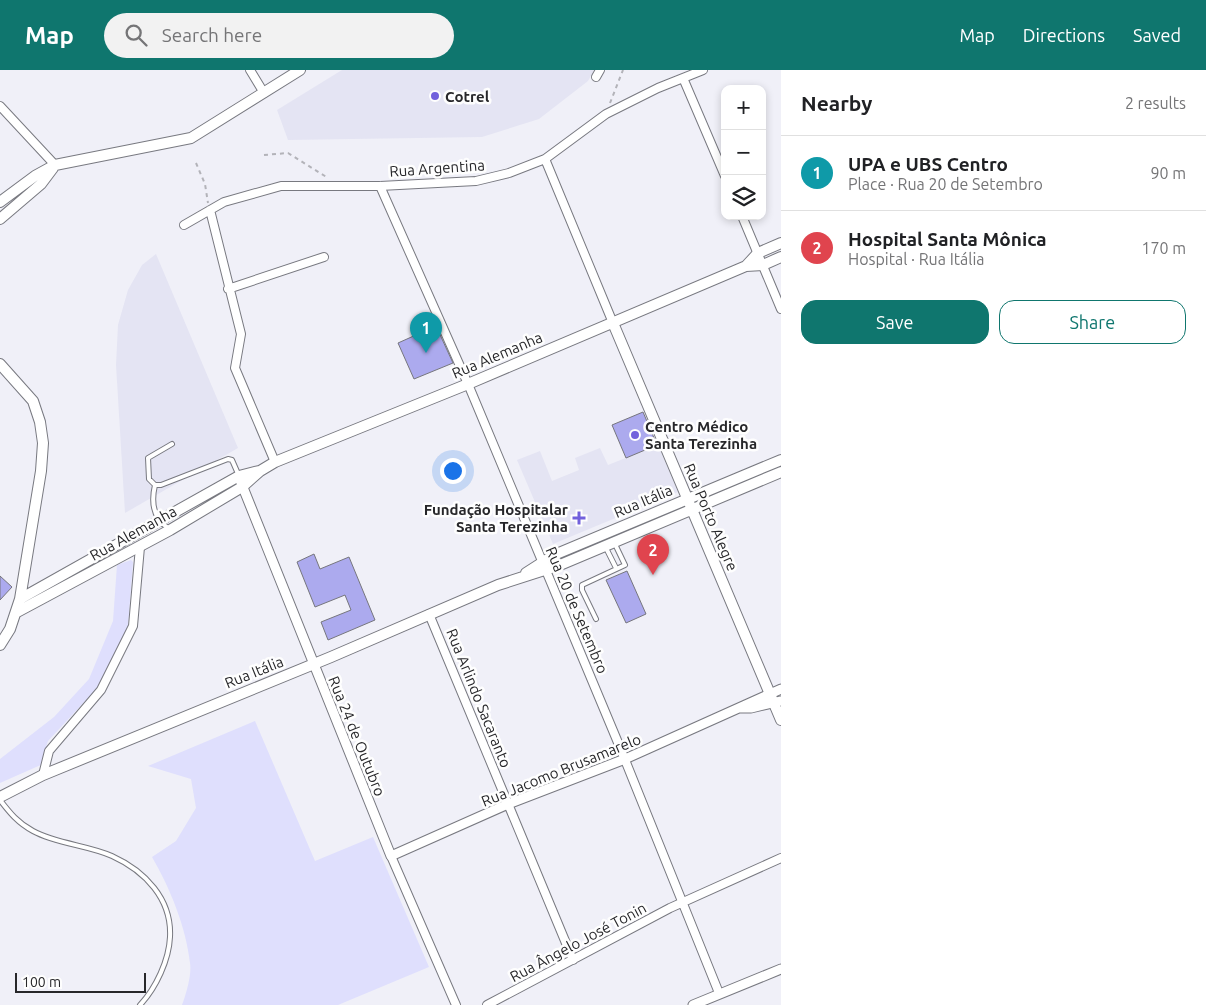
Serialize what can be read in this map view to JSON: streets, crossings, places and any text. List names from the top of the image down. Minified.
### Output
{"streets":{"main road":["Rua Alemanha","Rua Itália","Rua Porto Alegre"],"street":["Rua Argentina","Rua 20 de Setembro","Rua Arlindo Sacaranto","Rua 24 de Outubro","Rua Jacomo Brusamarelo","Rua Ângelo José Tonin"]},"crossings":[["Rua Argentina","Rua Porto Alegre"],["Rua Argentina","Rua 20 de Setembro"],["Rua Alemanha","Rua Porto Alegre"],["Rua Alemanha","Rua 20 de Setembro"],["Rua Alemanha","Rua 24 de Outubro"],["Rua Itália","Rua Porto Alegre"],["Rua Itália","Rua 20 de Setembro"],["Rua Itália","Rua Arlindo Sacaranto"],["Rua Itália","Rua 24 de Outubro"],["Rua Porto Alegre","Rua Jacomo Brusamarelo"],["Rua 20 de Setembro","Rua Jacomo Brusamarelo"],["Rua 20 de Setembro","Rua Ângelo José Tonin"],["Rua Arlindo Sacaranto","Rua Jacomo Brusamarelo"],["Rua Arlindo Sacaranto","Rua Ângelo José Tonin"],["Rua 24 de Outubro","Rua Jacomo Brusamarelo"]],"places":{"other":["Cotrel","Centro Médico Santa Terezinha"],"health":["Fundação Hospitalar Santa Terezinha"]},"scale_bar":"100 m","page":{"header":"Map","search":"Search here","nav":["Map","Directions","Saved"],"heading":["Nearby","2 results"],"map_buttons":["+","−"],"list":[{"mark":"1","name":"UPA e UBS Centro","note":"Place · Rua 20 de Setembro","value":"90 m"},{"mark":"2","name":"Hospital Santa Mônica","note":"Hospital · Rua Itália","value":"170 m"}],"buttons":["Save","Share"],"pins":["1","2"],"scale":"100 m"}}
